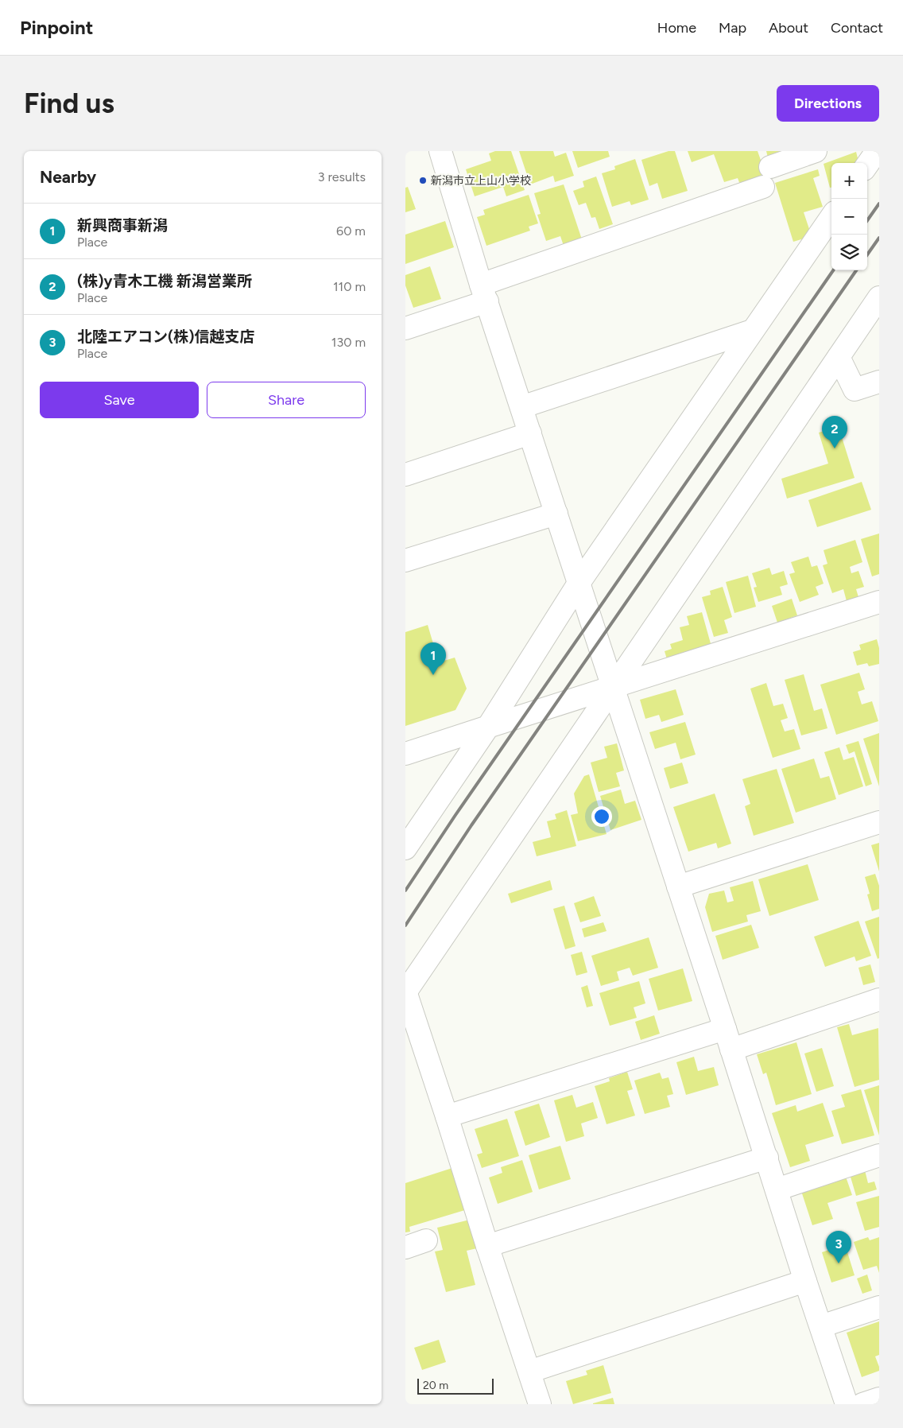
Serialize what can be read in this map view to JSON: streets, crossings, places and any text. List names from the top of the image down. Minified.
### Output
{"places":["新潟市立上山小学校"],"scale_bar":"20 m","page":{"header":"Pinpoint","nav":["Home","Map","About","Contact"],"buttons":["Directions",["Save","Share"]],"title":"Find us","heading":["Nearby","3 results"],"map_buttons":["+","−"],"list":[{"mark":"1","name":"新興商事新潟","note":"Place","value":"60 m"},{"mark":"2","name":"(株)y青木工機 新潟営業所","note":"Place","value":"110 m"},{"mark":"3","name":"北陸エアコン(株)信越支店","note":"Place","value":"130 m"}],"pins":["2","1","3"],"scale":"20 m"}}
